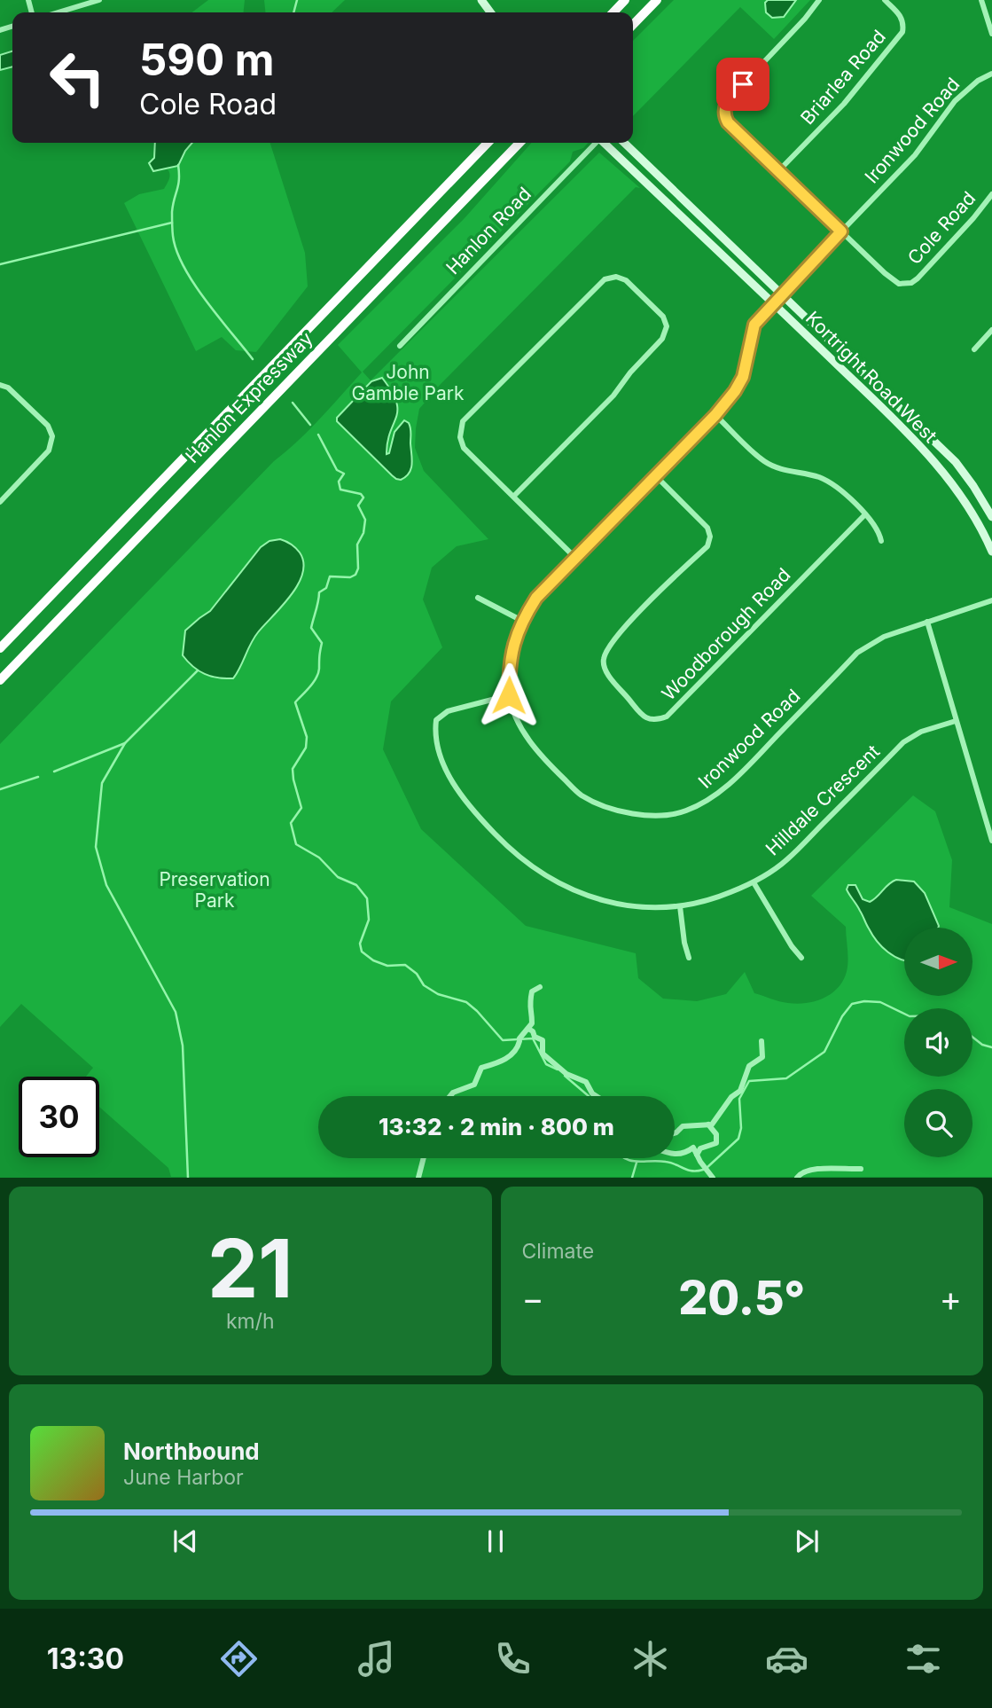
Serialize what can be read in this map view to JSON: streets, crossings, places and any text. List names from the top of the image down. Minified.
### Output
{"streets":{"highway":["Hanlon Expressway"],"street":["Briarlea Road","Ironwood Road","Cole Road","Hanlon Road","Kortright Road West","Woodborough Road","Hilldale Crescent"]},"crossings":[["Briarlea Road","Cole Road"],["Ironwood Road","Cole Road"],["Ironwood Road","Kortright Road West"],["Ironwood Road","Woodborough Road"],["Ironwood Road","Hilldale Crescent"]],"parks":["John Gamble Park","Preservation Park"],"north":"right","page":{"turn":["590 m","Cole Road"],"limit":"30","trip":"13:32 · 2 min · 800 m","tile":[["21","km/h"],"Climate"],"heat":["−","20.5°","+"],"song":["Northbound","June Harbor"],"tabs":"13:30"}}
